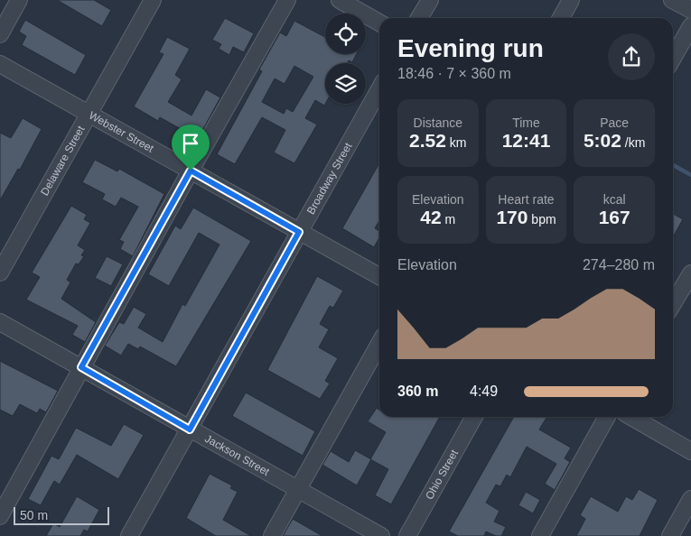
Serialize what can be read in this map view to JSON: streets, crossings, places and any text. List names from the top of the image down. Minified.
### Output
{"streets":{"street":["Webster Street","Delaware Street","Broadway Street","Jackson Street","Ohio Street"]},"crossings":[["Webster Street","Delaware Street"],["Webster Street","Broadway Street"],["Broadway Street","Jackson Street"]],"scale_bar":"50 m","page":{"heading":["Evening run","18:46 · 7 × 360 m"],"stats":[["Distance","2.52 km"],["Time","12:41"],["Pace","5:02 /km"],["Elevation","42 m"],["Heart rate","170 bpm"],["kcal","167"]],"chart":["Elevation","274–280 m"],"list":[{"name":"360 m","note":"4:49"}],"scale":"50 m"}}
